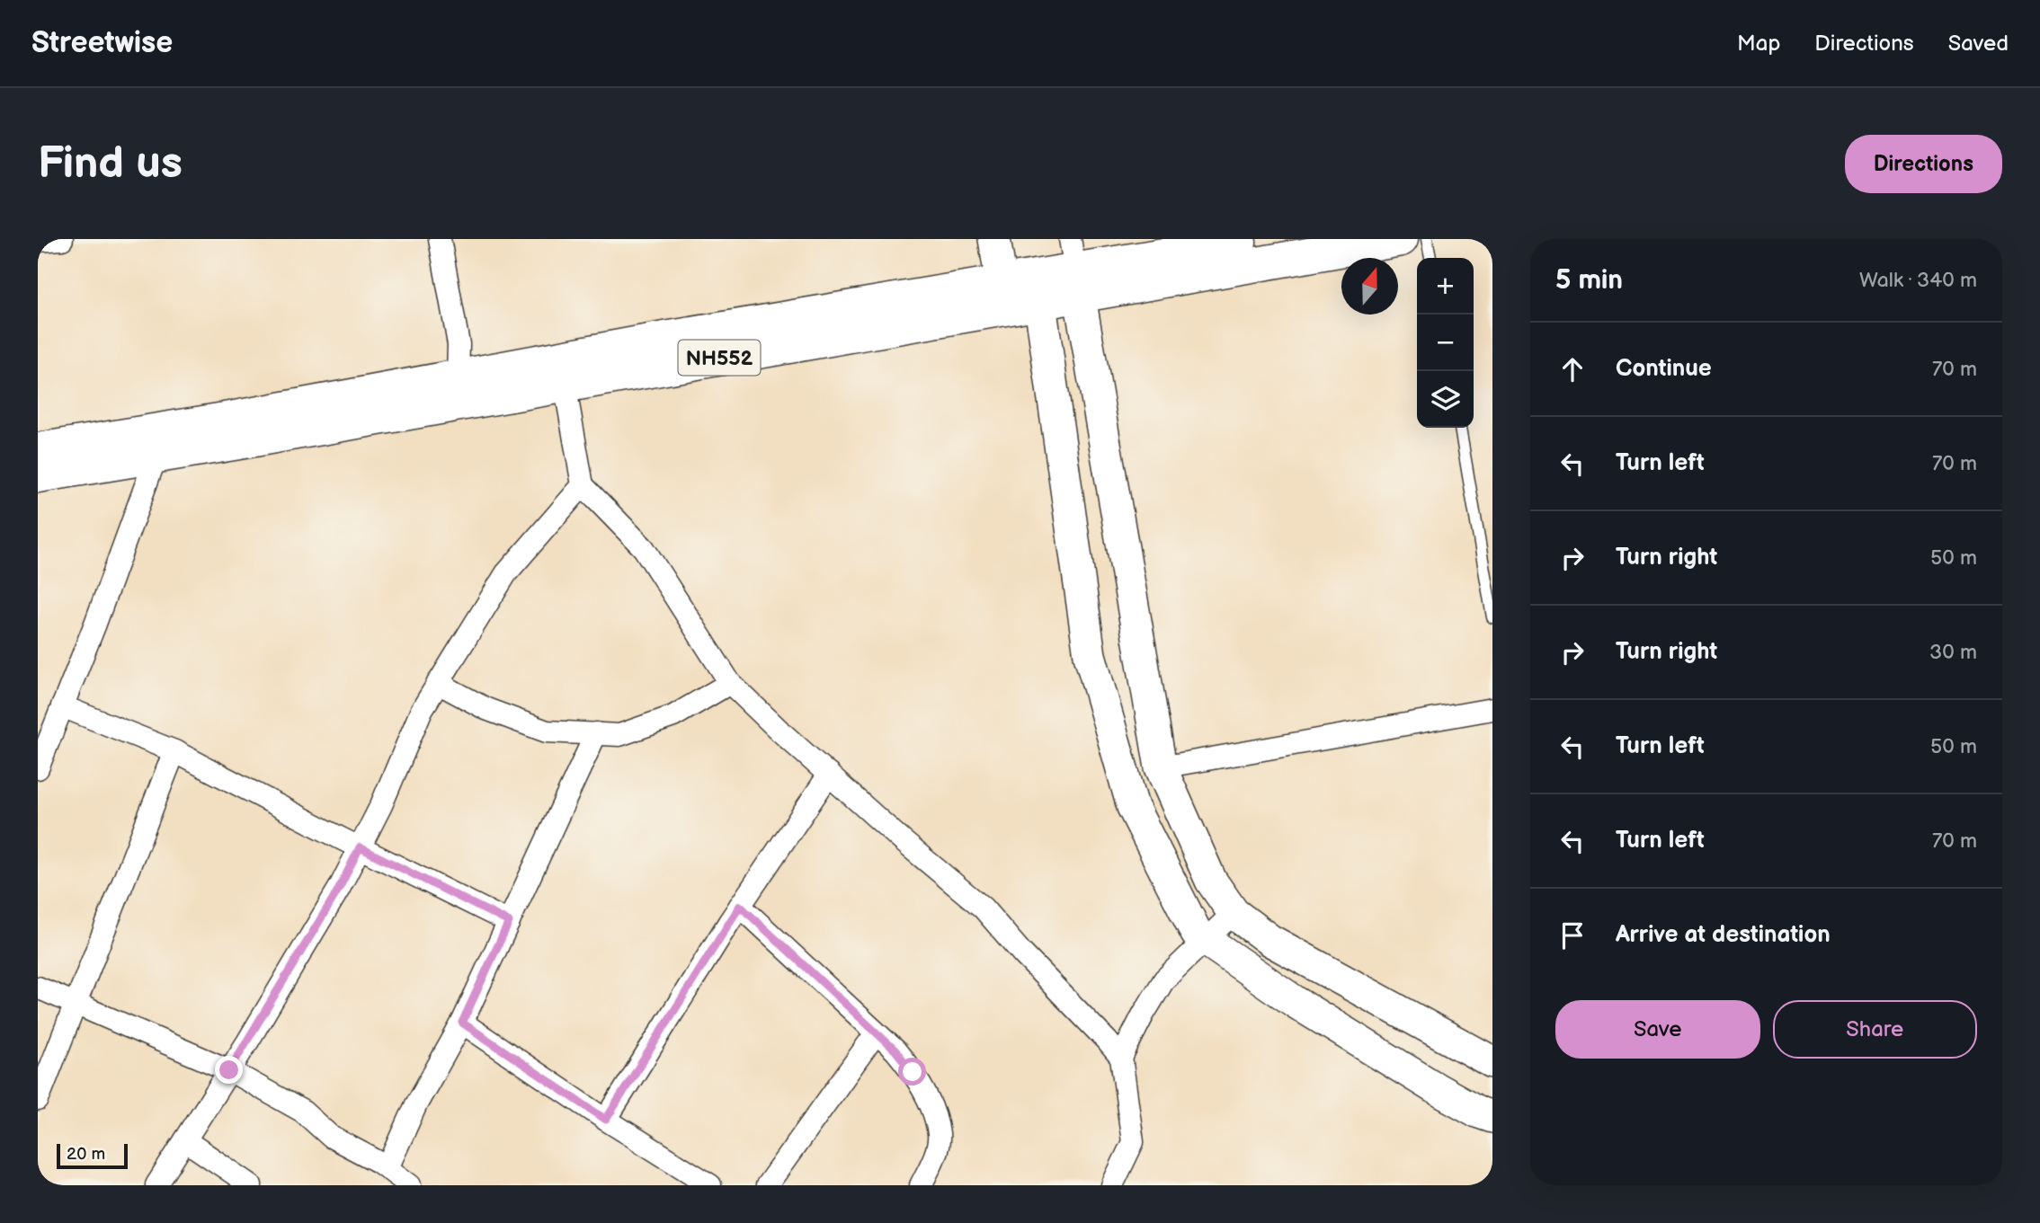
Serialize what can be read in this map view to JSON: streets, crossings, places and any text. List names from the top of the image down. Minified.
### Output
{"streets":{"highway":["NH552"]},"scale_bar":"20 m","north":"top","page":{"header":"Streetwise","nav":["Map","Directions","Saved"],"buttons":["Directions",["Save","Share"]],"title":"Find us","heading":["5 min","Walk · 340 m"],"map_buttons":["+","−"],"list":[["Continue","70 m"],["Turn left","70 m"],["Turn right","50 m"],["Turn right","30 m"],["Turn left","50 m"],["Turn left","70 m"],"Arrive at destination"],"scale":"20 m"}}
